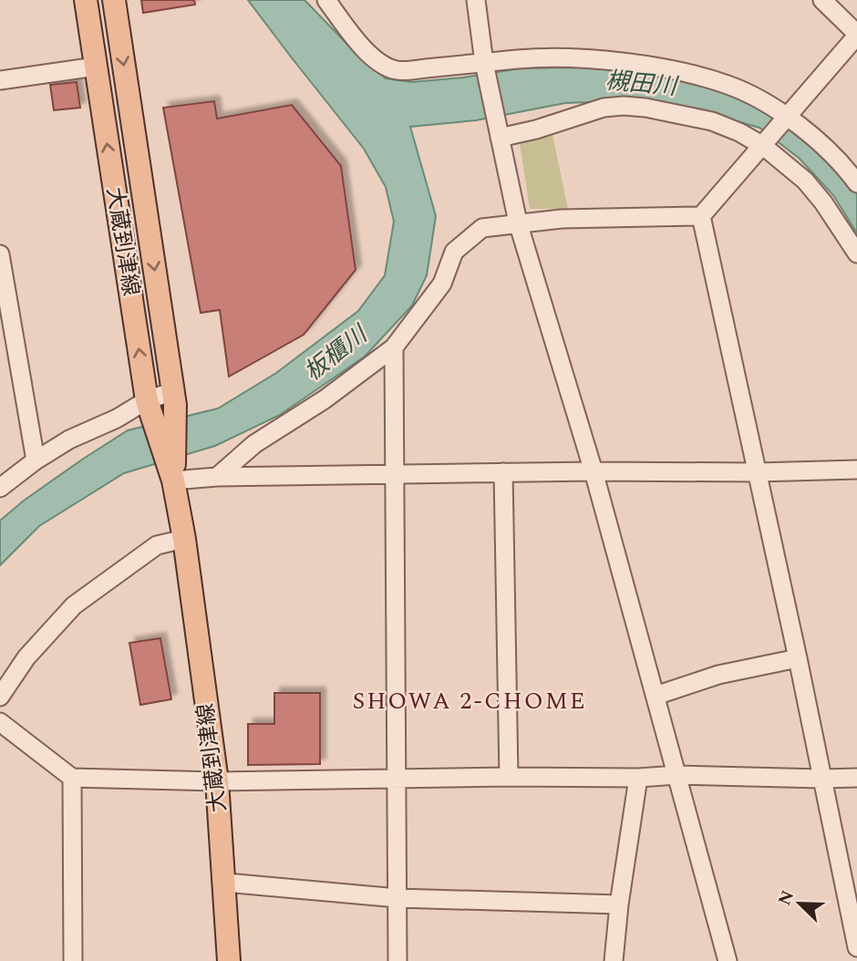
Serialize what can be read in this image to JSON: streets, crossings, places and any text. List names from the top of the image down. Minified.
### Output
{"streets":{"main road":["大蔵到津線"]},"districts":["SHOWA 2-CHOME"],"water":["槻田川","板櫃川"],"north":"top left"}
